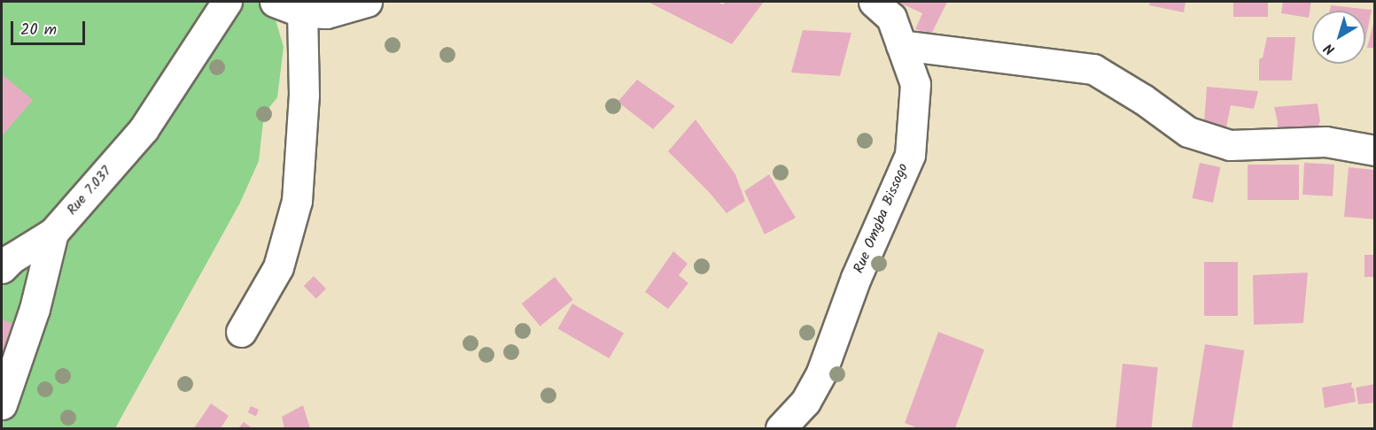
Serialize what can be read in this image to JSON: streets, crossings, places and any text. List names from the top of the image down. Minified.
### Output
{"streets":{"street":["Rue 7.037","Rue Omgba Bissogo"]},"scale_bar":"20 m","north":"bottom left"}
